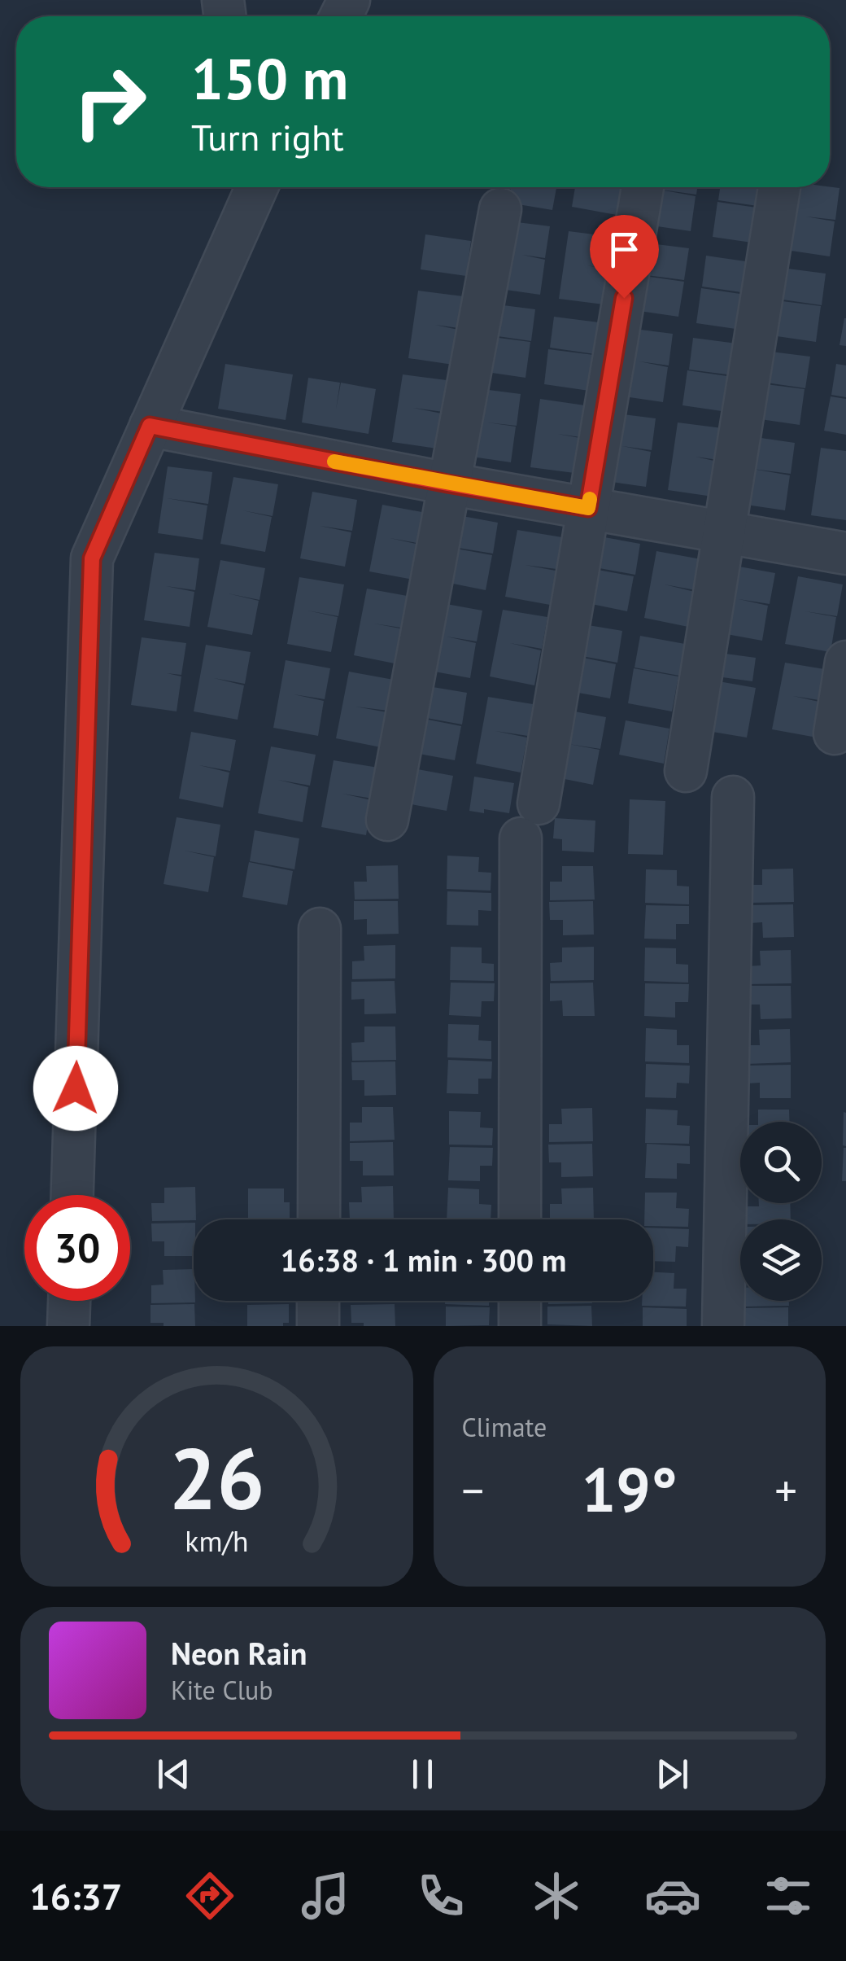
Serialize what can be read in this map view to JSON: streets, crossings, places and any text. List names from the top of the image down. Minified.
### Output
{"page":{"turn":["150 m","Turn right"],"limit":"30","trip":"16:38 · 1 min · 300 m","tile":"Climate","heat":["−","19°","+"],"song":["Neon Rain","Kite Club"],"tabs":"16:37","gauge":["26","km/h"]}}
